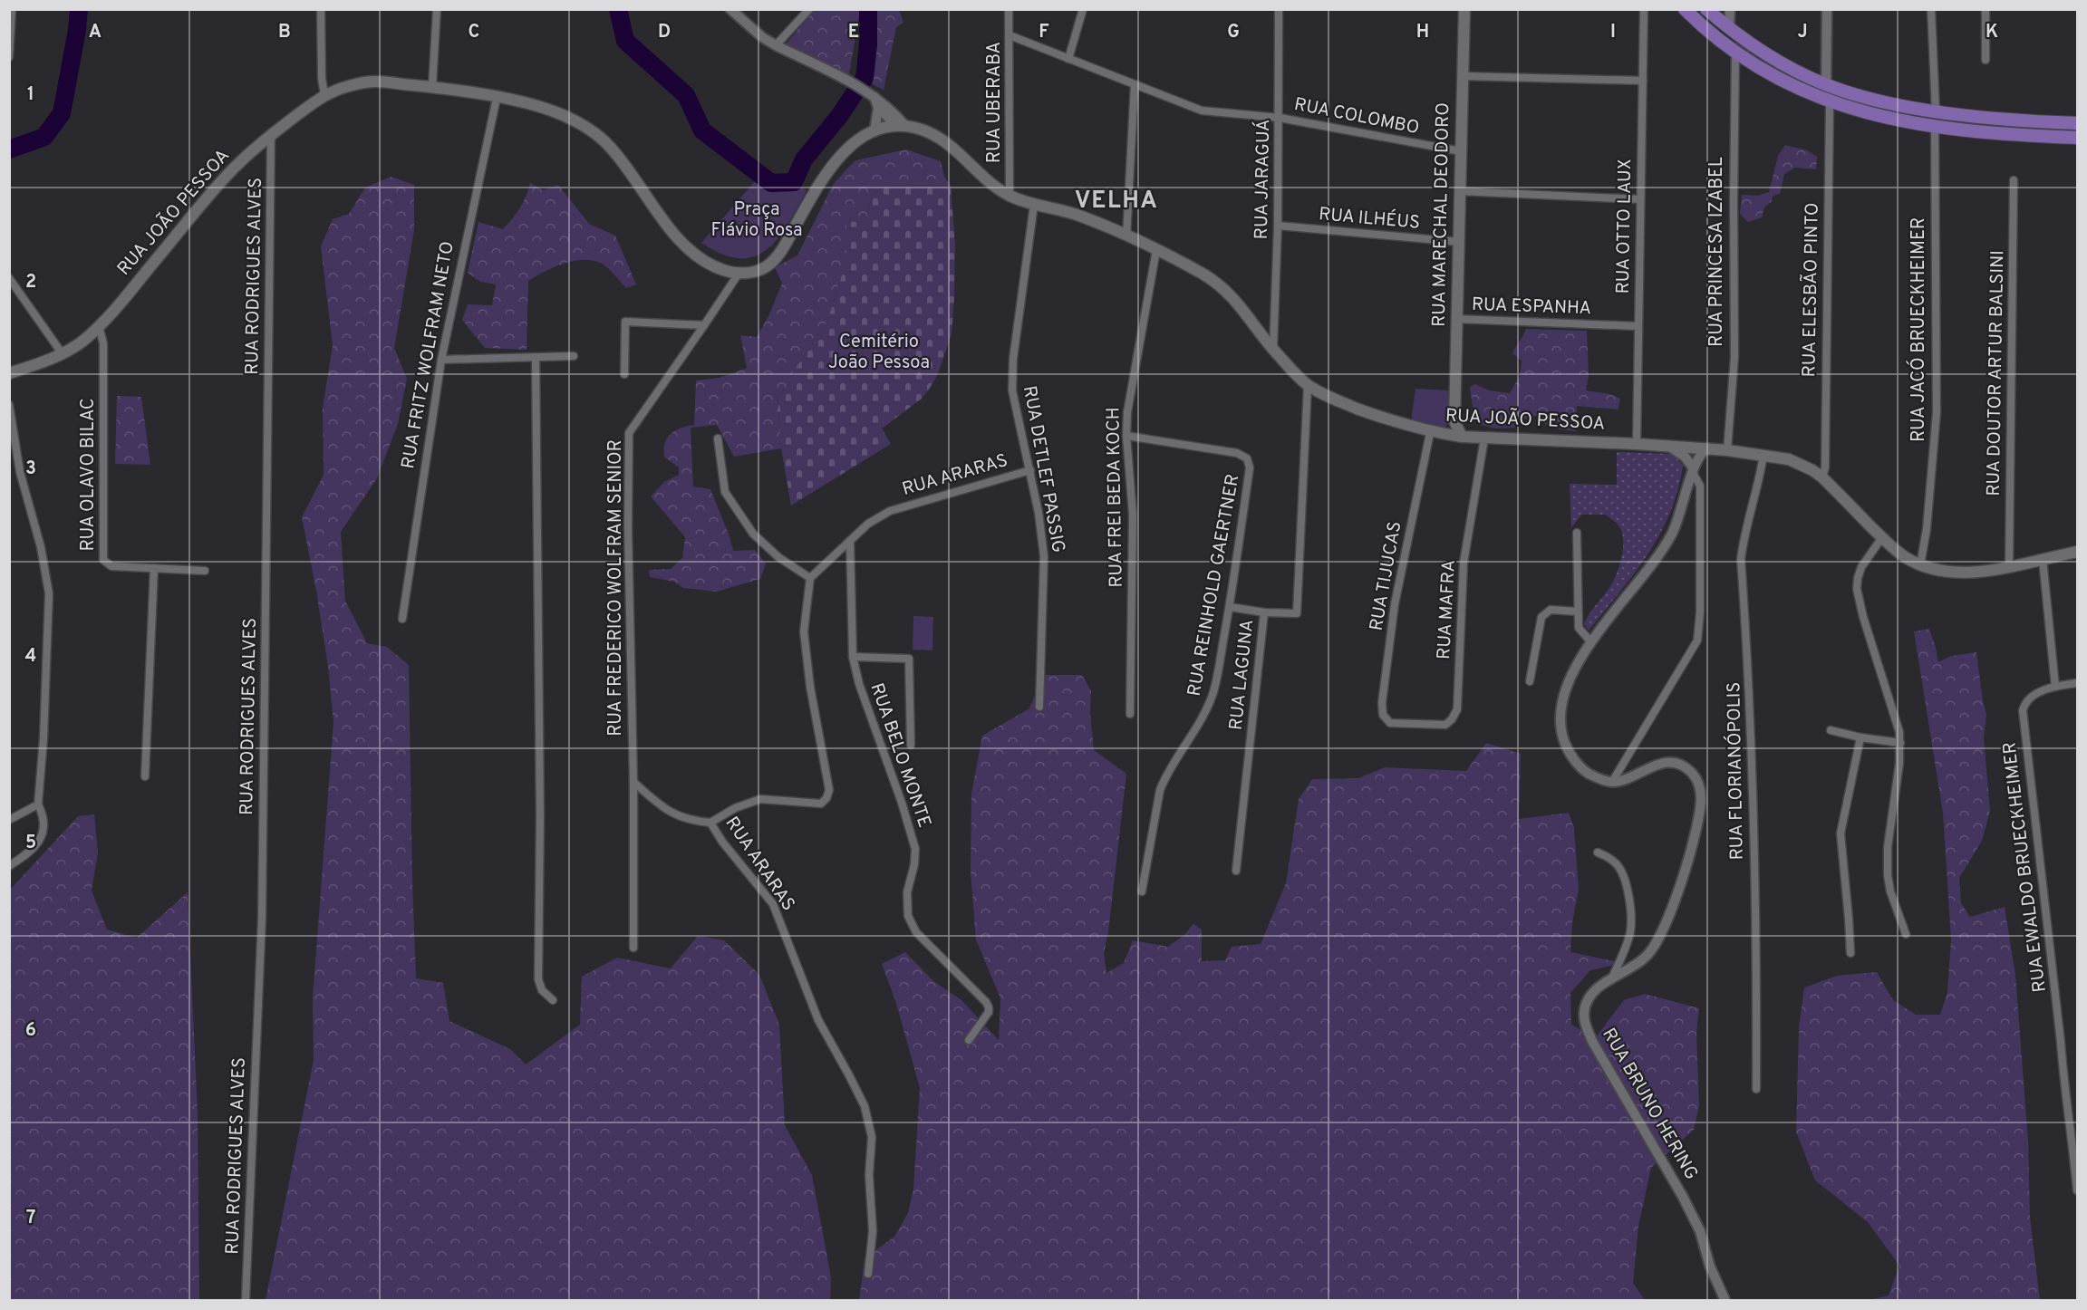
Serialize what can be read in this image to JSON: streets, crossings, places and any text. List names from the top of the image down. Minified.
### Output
{"streets":{"main road":["RUA JOÃO PESSOA","RUA MARECHAL DEODORO"],"street":["RUA UBERABA","RUA COLOMBO","RUA JARAGUÁ","RUA ILHÉUS","RUA OTTO LAUX","RUA PRINCESA IZABEL","RUA RODRIGUES ALVES","RUA ELESBÃO PINTO","RUA ESPANHA","RUA JACÓ BRUECKHEIMER","RUA FRITZ WOLFRAM NETO","RUA DOUTOR ARTUR BALSINI","RUA DETLEF PASSIG","RUA OLAVO BILAC","RUA ARARAS","RUA FREI BEDA KOCH","RUA TIJUCAS","RUA REINHOLD GAERTNER","RUA FREDERICO WOLFRAM SENIOR","RUA MAFRA","RUA LAGUNA","RUA BELO MONTE","RUA FLORIANÓPOLIS","RUA EWALDO BRUECKHEIMER","RUA BRUNO HERING"]},"crossings":[["RUA UBERABA","RUA COLOMBO"],["RUA UBERABA","RUA JOÃO PESSOA"],["RUA COLOMBO","RUA JARAGUÁ"],["RUA COLOMBO","RUA MARECHAL DEODORO"],["RUA JARAGUÁ","RUA JOÃO PESSOA"],["RUA JARAGUÁ","RUA ILHÉUS"],["RUA JOÃO PESSOA","RUA MARECHAL DEODORO"],["RUA JOÃO PESSOA","RUA OTTO LAUX"],["RUA JOÃO PESSOA","RUA PRINCESA IZABEL"],["RUA JOÃO PESSOA","RUA RODRIGUES ALVES"],["RUA JOÃO PESSOA","RUA ELESBÃO PINTO"],["RUA JOÃO PESSOA","RUA JACÓ BRUECKHEIMER"],["RUA JOÃO PESSOA","RUA FRITZ WOLFRAM NETO"],["RUA JOÃO PESSOA","RUA DOUTOR ARTUR BALSINI"],["RUA JOÃO PESSOA","RUA DETLEF PASSIG"],["RUA JOÃO PESSOA","RUA OLAVO BILAC"],["RUA JOÃO PESSOA","RUA FREI BEDA KOCH"],["RUA JOÃO PESSOA","RUA TIJUCAS"],["RUA JOÃO PESSOA","RUA FREDERICO WOLFRAM SENIOR"],["RUA JOÃO PESSOA","RUA MAFRA"],["RUA JOÃO PESSOA","RUA LAGUNA"],["RUA JOÃO PESSOA","RUA FLORIANÓPOLIS"],["RUA MARECHAL DEODORO","RUA ILHÉUS"],["RUA MARECHAL DEODORO","RUA ESPANHA"],["RUA OTTO LAUX","RUA ESPANHA"],["RUA DETLEF PASSIG","RUA ARARAS"],["RUA ARARAS","RUA BELO MONTE"],["RUA FREI BEDA KOCH","RUA REINHOLD GAERTNER"],["RUA TIJUCAS","RUA MAFRA"]],"districts":["VELHA"],"parks":["Praça Flávio Rosa","Cemitério João Pessoa"],"grid":{"columns":["A","B","C","D","E","F","G","H","I","J","K"],"rows":["1","2","3","4","5","6","7"]}}
